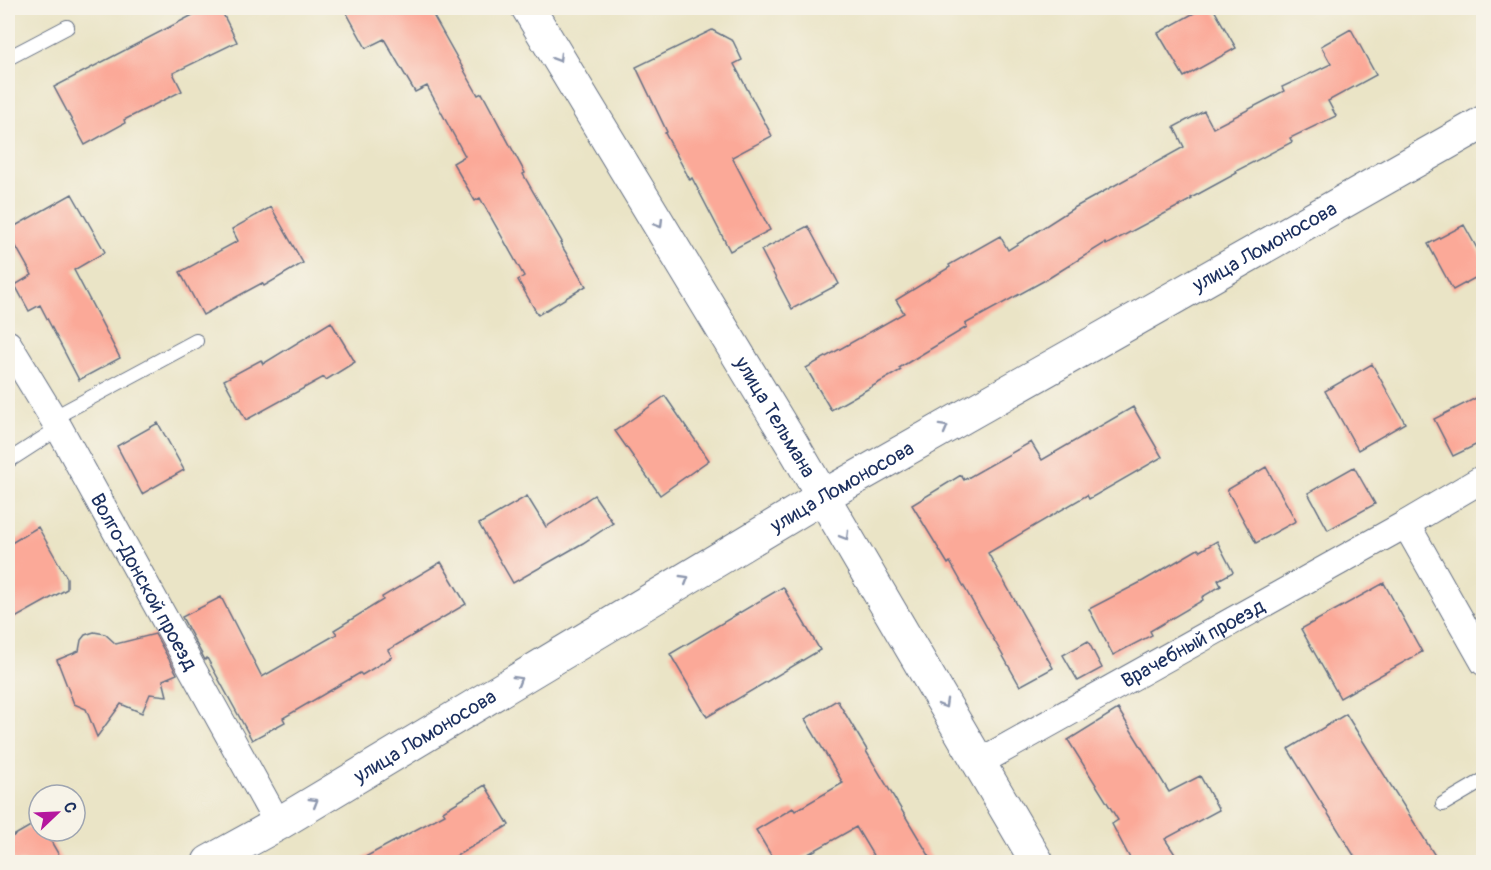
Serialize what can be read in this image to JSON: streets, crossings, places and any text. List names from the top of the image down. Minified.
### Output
{"streets":{"street":["улица Ломоносова","улица Тельмана","Волго-Донской проезд","Врачебный проезд"]},"crossings":[["улица Ломоносова","улица Тельмана"],["улица Ломоносова","Волго-Донской проезд"],["улица Тельмана","Врачебный проезд"]],"one_way":["улица Ломоносова","улица Тельмана"],"north":"top right"}
